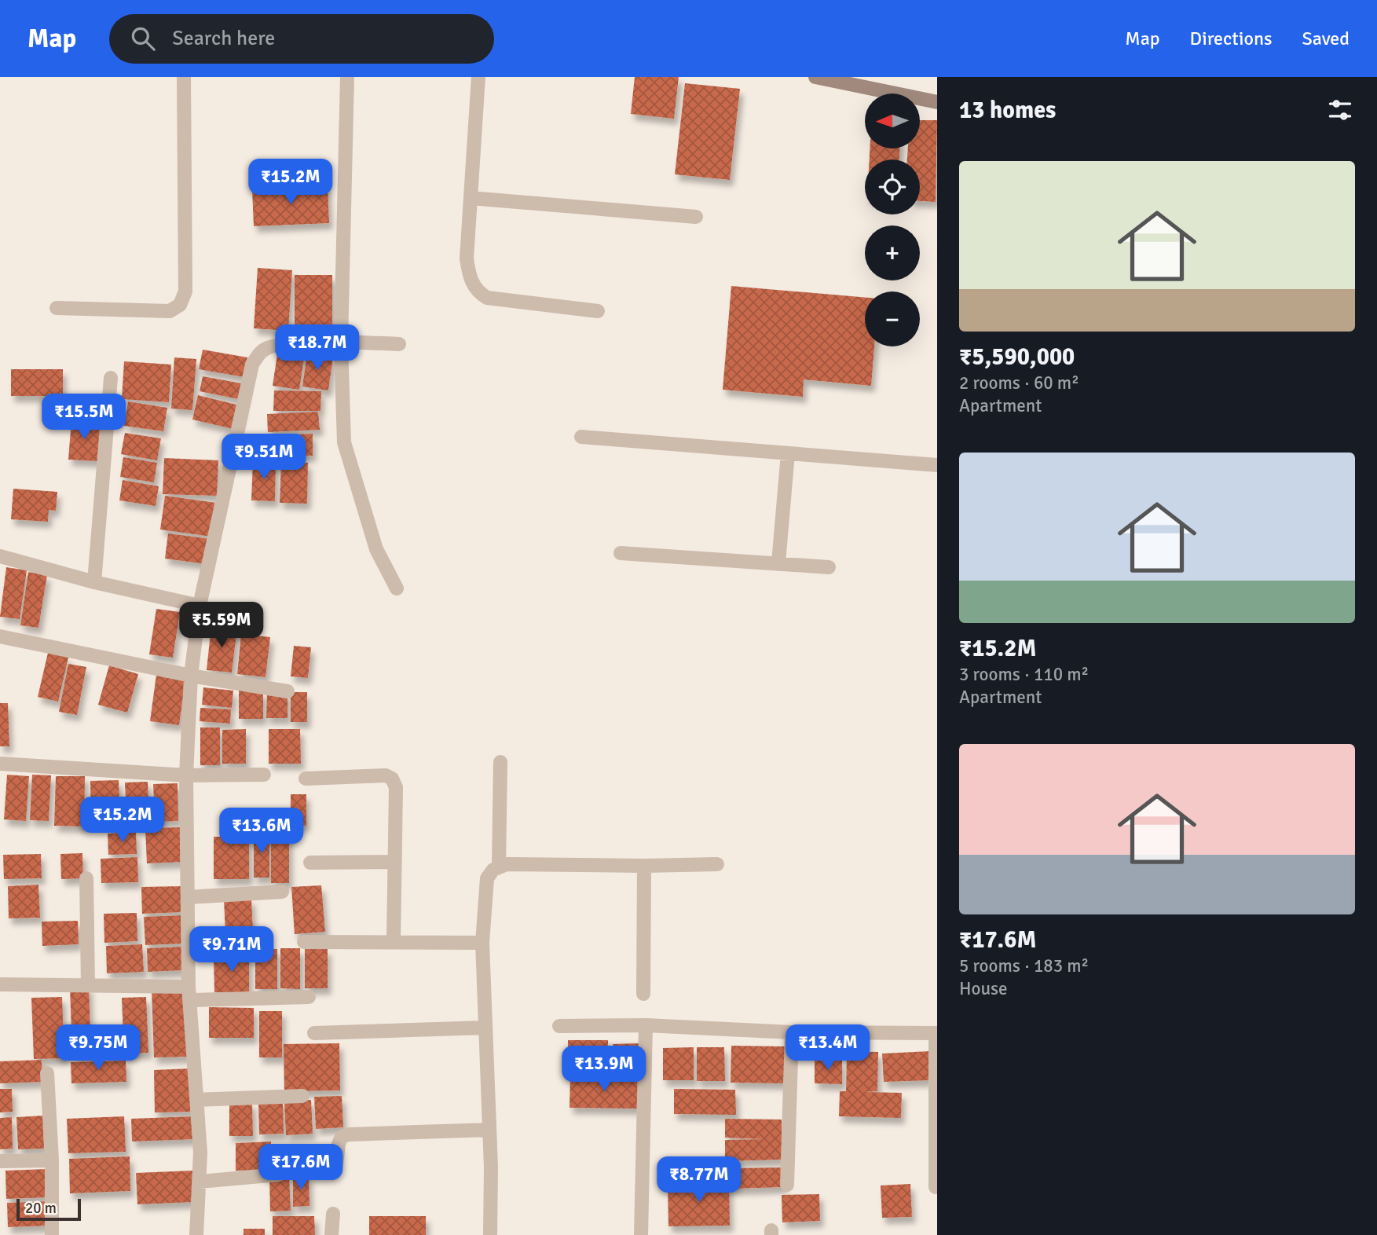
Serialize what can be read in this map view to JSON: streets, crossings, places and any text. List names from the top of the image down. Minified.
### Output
{"scale_bar":"20 m","north":"left","page":{"header":"Map","search":"Search here","nav":["Map","Directions","Saved"],"heading":"13 homes","map_buttons":["+","−"],"list":[{"name":"₹5,590,000","note":"2 rooms · 60 m² · Apartment"},{"name":"₹15.2M","note":"3 rooms · 110 m² · Apartment"},{"name":"₹17.6M","note":"5 rooms · 183 m² · House"}],"price":["₹15.2M","₹18.7M","₹15.5M","₹9.51M","₹5.59M","₹15.2M","₹13.6M","₹9.71M","₹9.75M","₹13.4M","₹13.9M","₹17.6M","₹8.77M"],"scale":"20 m"}}
